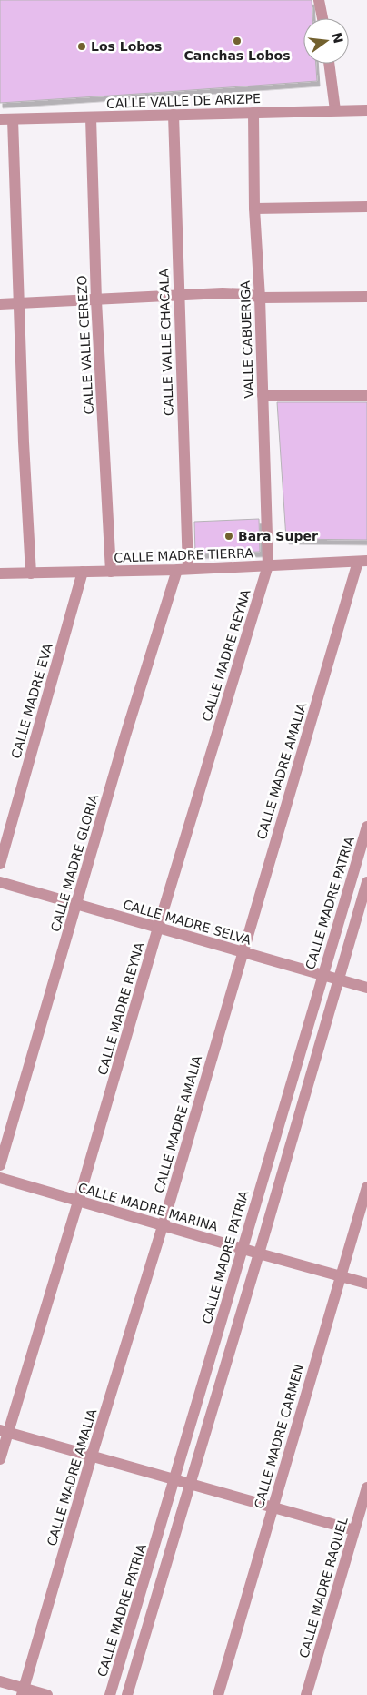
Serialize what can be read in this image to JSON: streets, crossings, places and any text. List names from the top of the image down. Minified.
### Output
{"streets":{"street":["CALLE VALLE DE ARIZPE","VALLE CABUERIGA","CALLE VALLE CHACALA","CALLE VALLE CEREZO","CALLE MADRE TIERRA","CALLE MADRE REYNA","CALLE MADRE EVA","CALLE MADRE AMALIA","CALLE MADRE GLORIA","CALLE MADRE PATRIA","CALLE MADRE SELVA","CALLE MADRE MARINA","CALLE MADRE CARMEN","CALLE MADRE RAQUEL"]},"crossings":[["CALLE VALLE DE ARIZPE","VALLE CABUERIGA"],["CALLE VALLE DE ARIZPE","CALLE VALLE CHACALA"],["CALLE VALLE DE ARIZPE","CALLE VALLE CEREZO"],["VALLE CABUERIGA","CALLE MADRE TIERRA"],["VALLE CABUERIGA","CALLE MADRE REYNA"],["CALLE VALLE CHACALA","CALLE MADRE TIERRA"],["CALLE VALLE CHACALA","CALLE MADRE GLORIA"],["CALLE VALLE CEREZO","CALLE MADRE TIERRA"],["CALLE MADRE TIERRA","CALLE MADRE REYNA"],["CALLE MADRE TIERRA","CALLE MADRE EVA"],["CALLE MADRE TIERRA","CALLE MADRE AMALIA"],["CALLE MADRE TIERRA","CALLE MADRE GLORIA"],["CALLE MADRE REYNA","CALLE MADRE SELVA"],["CALLE MADRE REYNA","CALLE MADRE MARINA"],["CALLE MADRE AMALIA","CALLE MADRE SELVA"],["CALLE MADRE AMALIA","CALLE MADRE MARINA"],["CALLE MADRE GLORIA","CALLE MADRE SELVA"],["CALLE MADRE PATRIA","CALLE MADRE SELVA"],["CALLE MADRE PATRIA","CALLE MADRE MARINA"],["CALLE MADRE MARINA","CALLE MADRE CARMEN"]],"places":["Canchas Lobos","Los Lobos","Bara Super"],"north":"right"}
